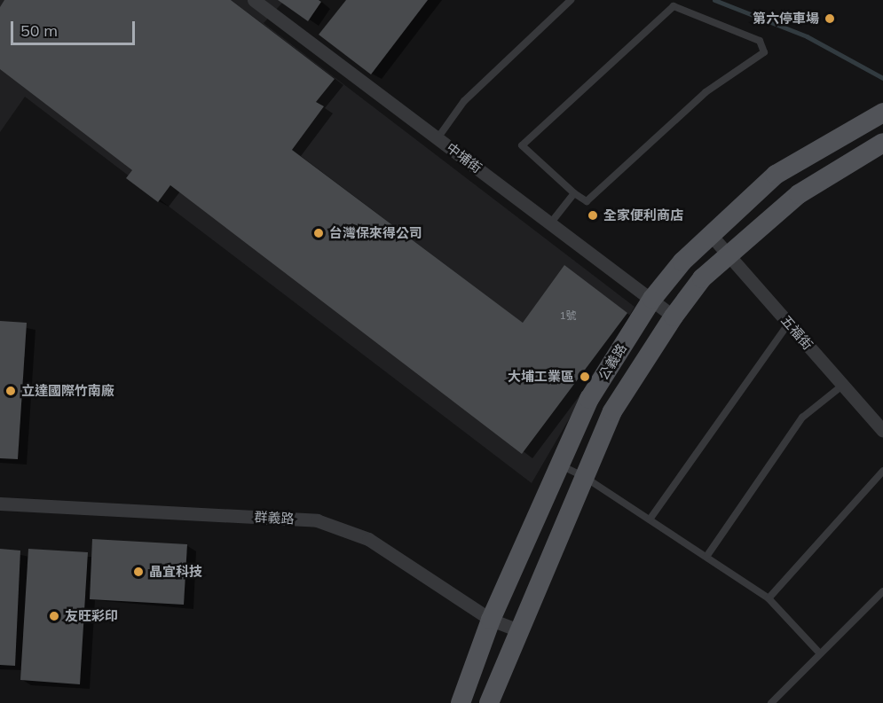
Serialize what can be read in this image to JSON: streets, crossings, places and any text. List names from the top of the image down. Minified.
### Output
{"streets":{"main road":["公義路"],"street":["中埔街","五福街","群義路"]},"crossings":[["中埔街","公義路"],["五福街","公義路"],["公義路","群義路"]],"places":["第六停車場","全家便利商店","台灣保來得公司","大埔工業區","立達國際竹南廠","晶宜科技","友旺彩印"],"house_numbers":["1號"],"scale_bar":"50 m"}
